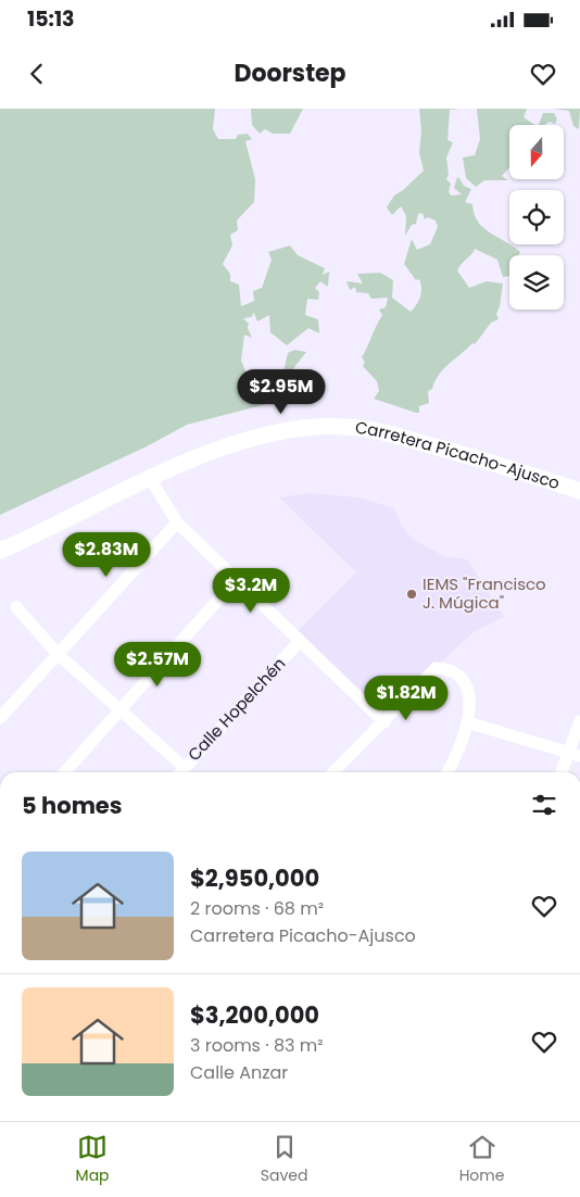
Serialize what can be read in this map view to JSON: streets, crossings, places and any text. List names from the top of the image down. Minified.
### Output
{"streets":{"main road":["Carretera Picacho-Ajusco"],"street":["Calle Hopelchén"]},"places":["IEMS \"Francisco J. Múgica\""],"north":"bottom","page":{"status":"15:13","header":"Doorstep","price":["$2.95M","$2.83M","$3.2M","$2.57M","$1.82M"],"heading":"5 homes","list":[{"name":"$2,950,000","note":"2 rooms · 68 m² · Carretera Picacho-Ajusco"},{"name":"$3,200,000","note":"3 rooms · 83 m² · Calle Anzar"}],"tabs":["Map","Saved","Home"]}}
